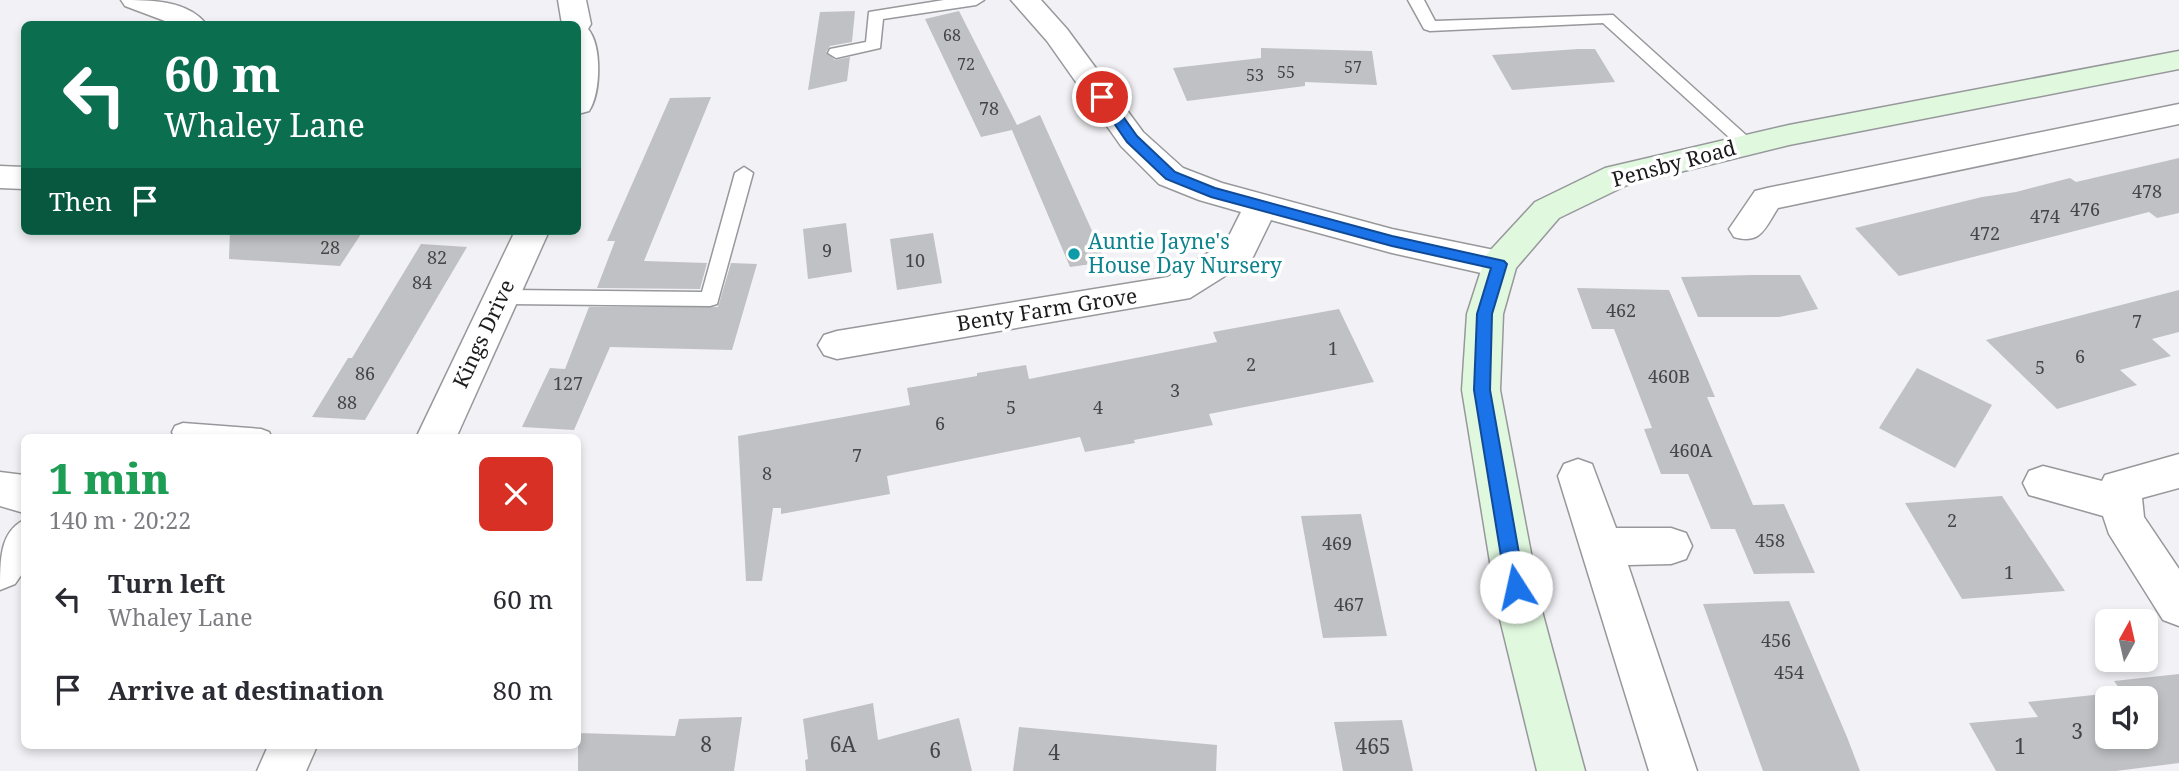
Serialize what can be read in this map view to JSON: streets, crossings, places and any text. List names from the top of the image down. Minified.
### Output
{"streets":{"main road":["Pensby Road"],"street":["Benty Farm Grove","Kings Drive"]},"places":["Auntie Jayne's House Day Nursery"],"house_numbers":["68","72","57","55","53","78","478","476","474","472","28","9","82","10","84","462","7","1","6","2","5","86","460B","127","3","88","5","4","6","460A","7","8","2","458","469","1","467","456","454","3","8","6A","465","1","6","4"],"north":"top","page":{"turn":["60 m","Whaley Lane"],"then":"Then","heading":["1 min","140 m · 20:22"],"list":[{"name":"Turn left","note":"Whaley Lane","value":"60 m"},{"name":"Arrive at destination","value":"80 m"}]}}
